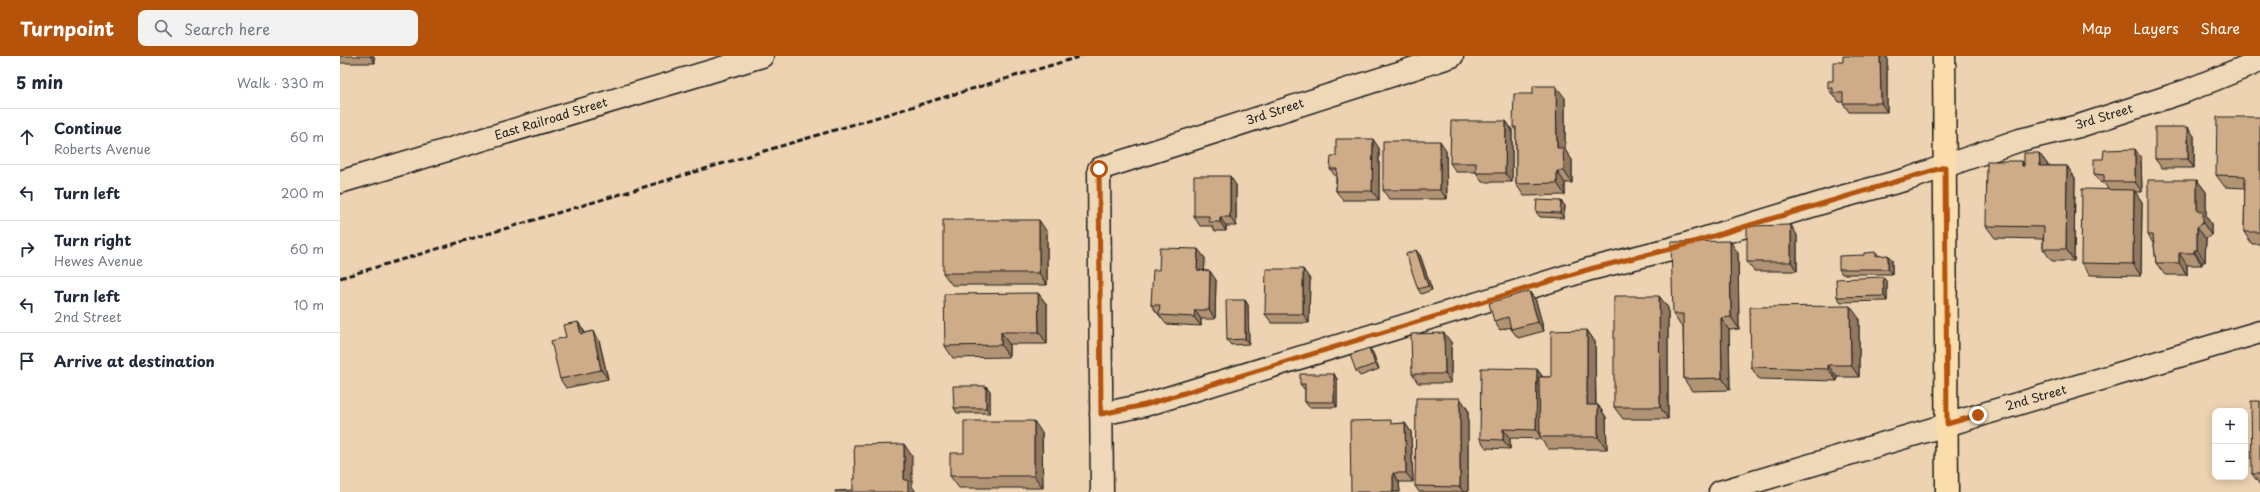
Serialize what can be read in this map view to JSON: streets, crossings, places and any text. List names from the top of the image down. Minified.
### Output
{"streets":{"street":["3rd Street","East Railroad Street","2nd Street"]},"page":{"header":"Turnpoint","search":"Search here","nav":["Map","Layers","Share"],"heading":["5 min","Walk · 330 m"],"list":[["Continue","Roberts Avenue","60 m"],["Turn left","200 m"],["Turn right","Hewes Avenue","60 m"],["Turn left","2nd Street","10 m"],"Arrive at destination"],"map_buttons":["+","−"]}}
